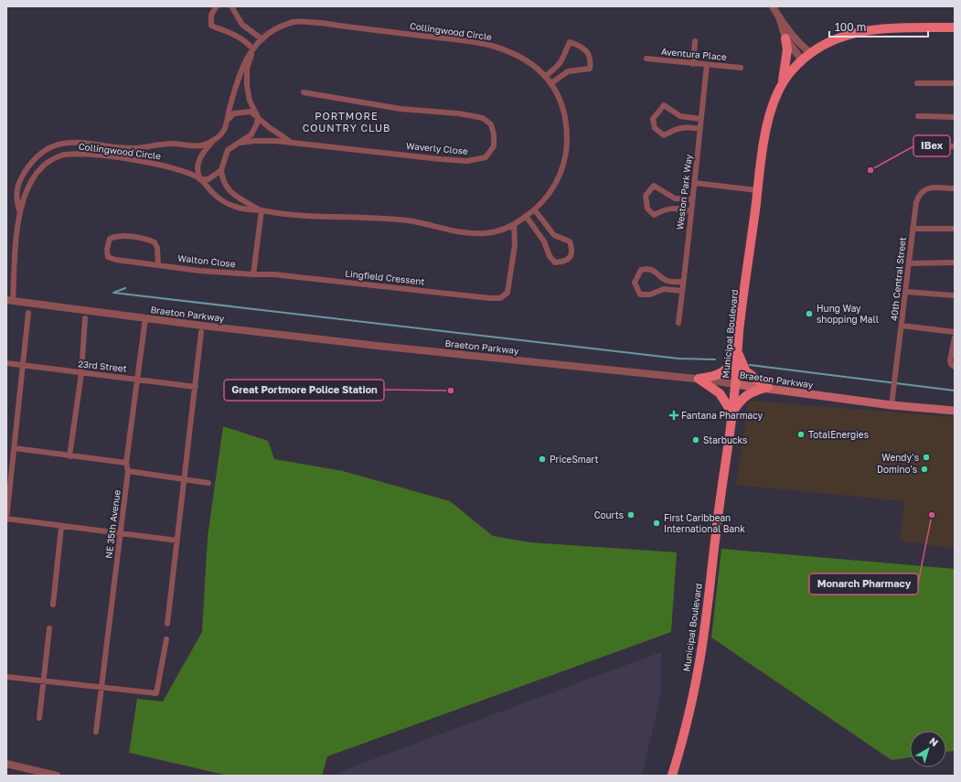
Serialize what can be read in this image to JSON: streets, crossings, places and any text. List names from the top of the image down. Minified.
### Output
{"streets":{"main road":["Braeton Parkway","Municipal Boulevard"],"street":["Collingwood Circle","Aventura Place","Waverly Close","Weston Park Way","Walton Close","Lingfield Cressent","40th Central Street","23rd Street","NE 35th Avenue"]},"crossings":[["Collingwood Circle","Lingfield Cressent"],["Aventura Place","Weston Park Way"],["Walton Close","Lingfield Cressent"],["40th Central Street","Braeton Parkway"],["Braeton Parkway","Municipal Boulevard"],["Braeton Parkway","NE 35th Avenue"],["23rd Street","NE 35th Avenue"]],"districts":["PORTMORE COUNTRY CLUB"],"places":{"other":["IBex","Hung Way shopping Mall","Great Portmore Police Station","TotalEnergies","Starbucks","Wendy's","PriceSmart","Domino's","Courts","Monarch Pharmacy","First Caribbean International Bank"],"health":["Fantana Pharmacy"]},"scale_bar":"100 m","north":"top right"}
